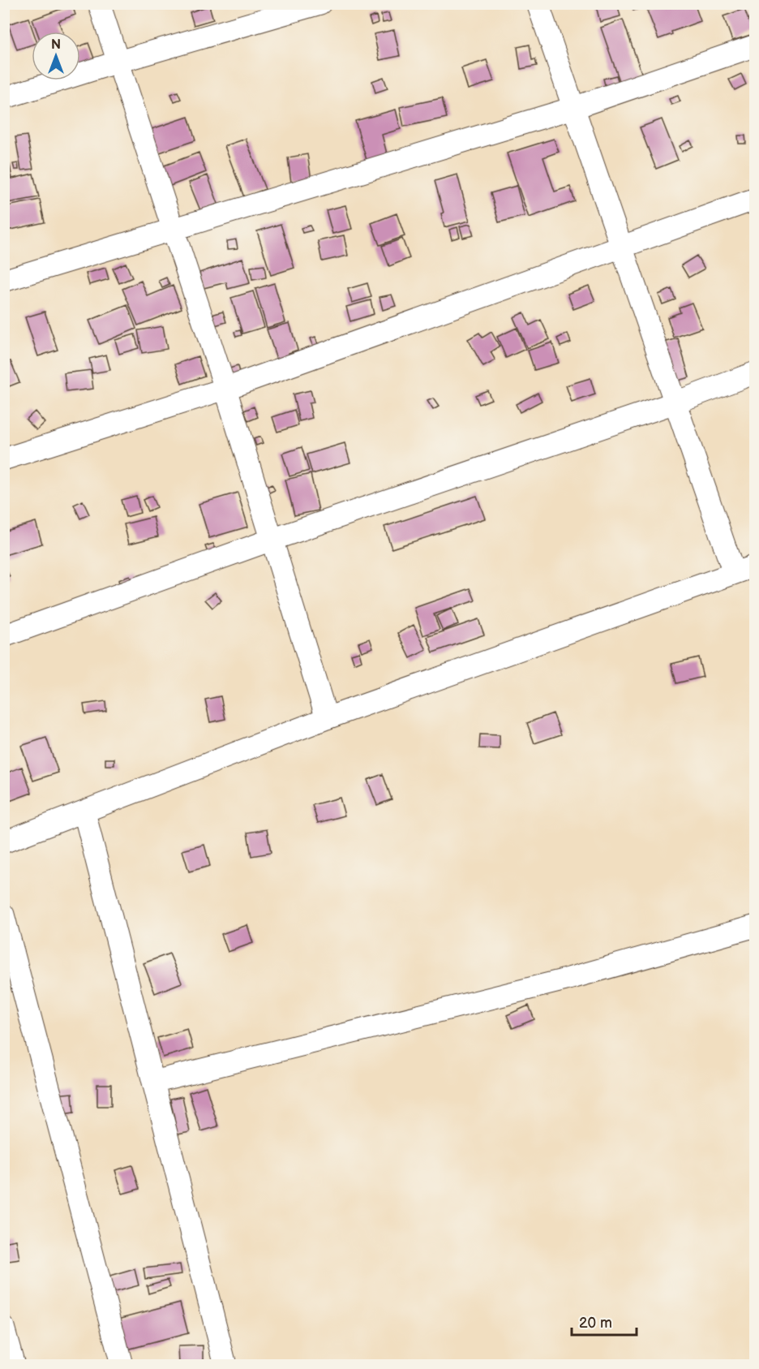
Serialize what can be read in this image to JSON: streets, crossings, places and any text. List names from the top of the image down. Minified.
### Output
{"scale_bar":"20 m","north":"top"}
